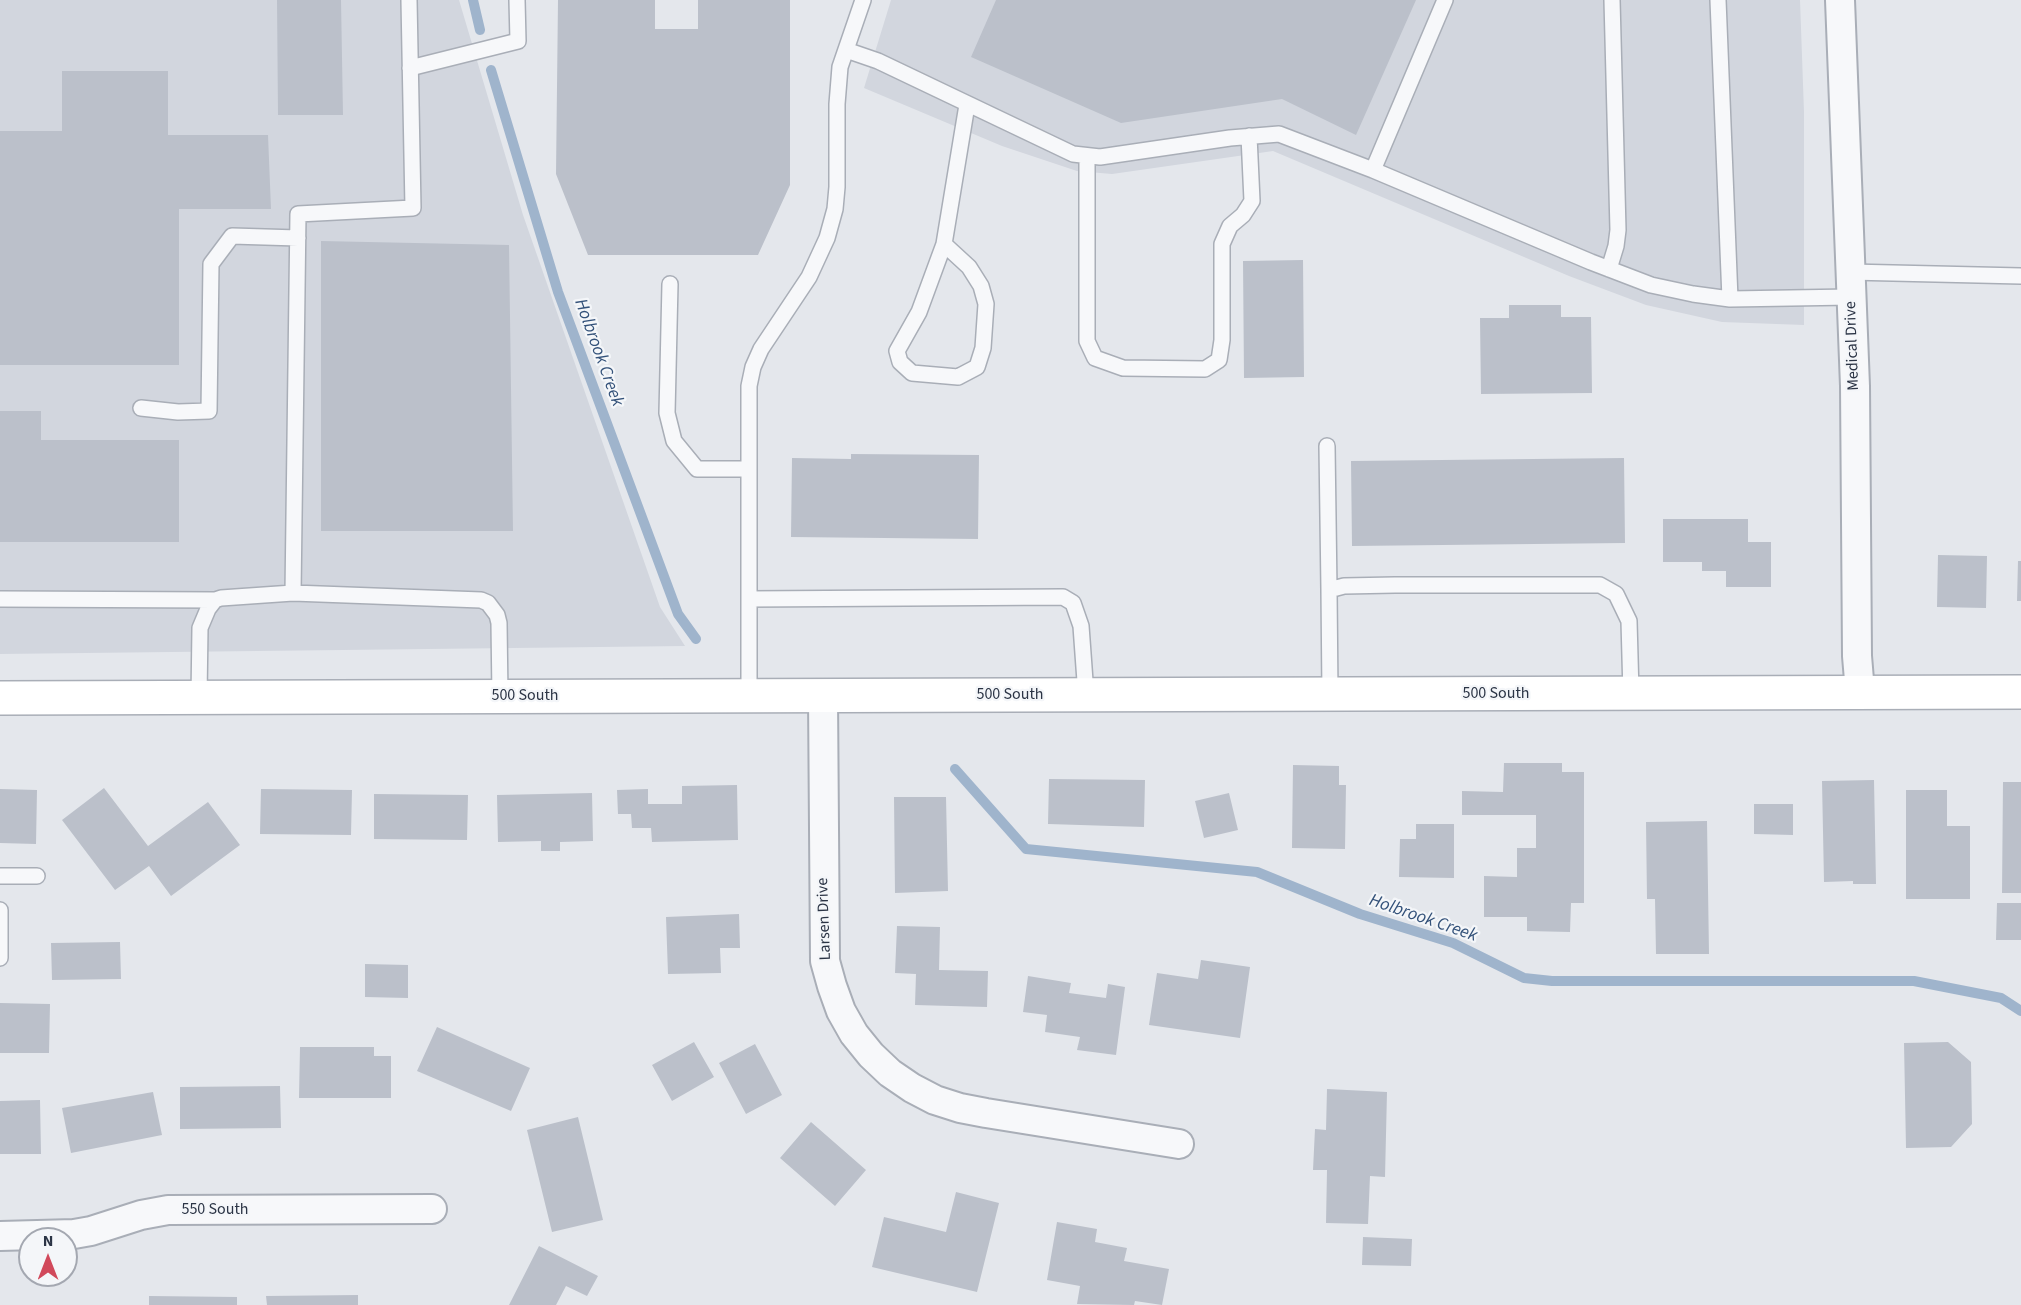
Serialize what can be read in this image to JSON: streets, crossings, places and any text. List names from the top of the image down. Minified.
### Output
{"streets":{"street":["Medical Drive","500 South","Larsen Drive","550 South"]},"crossings":[["Medical Drive","500 South"],["500 South","Larsen Drive"]],"water":["Holbrook Creek"],"north":"top"}
